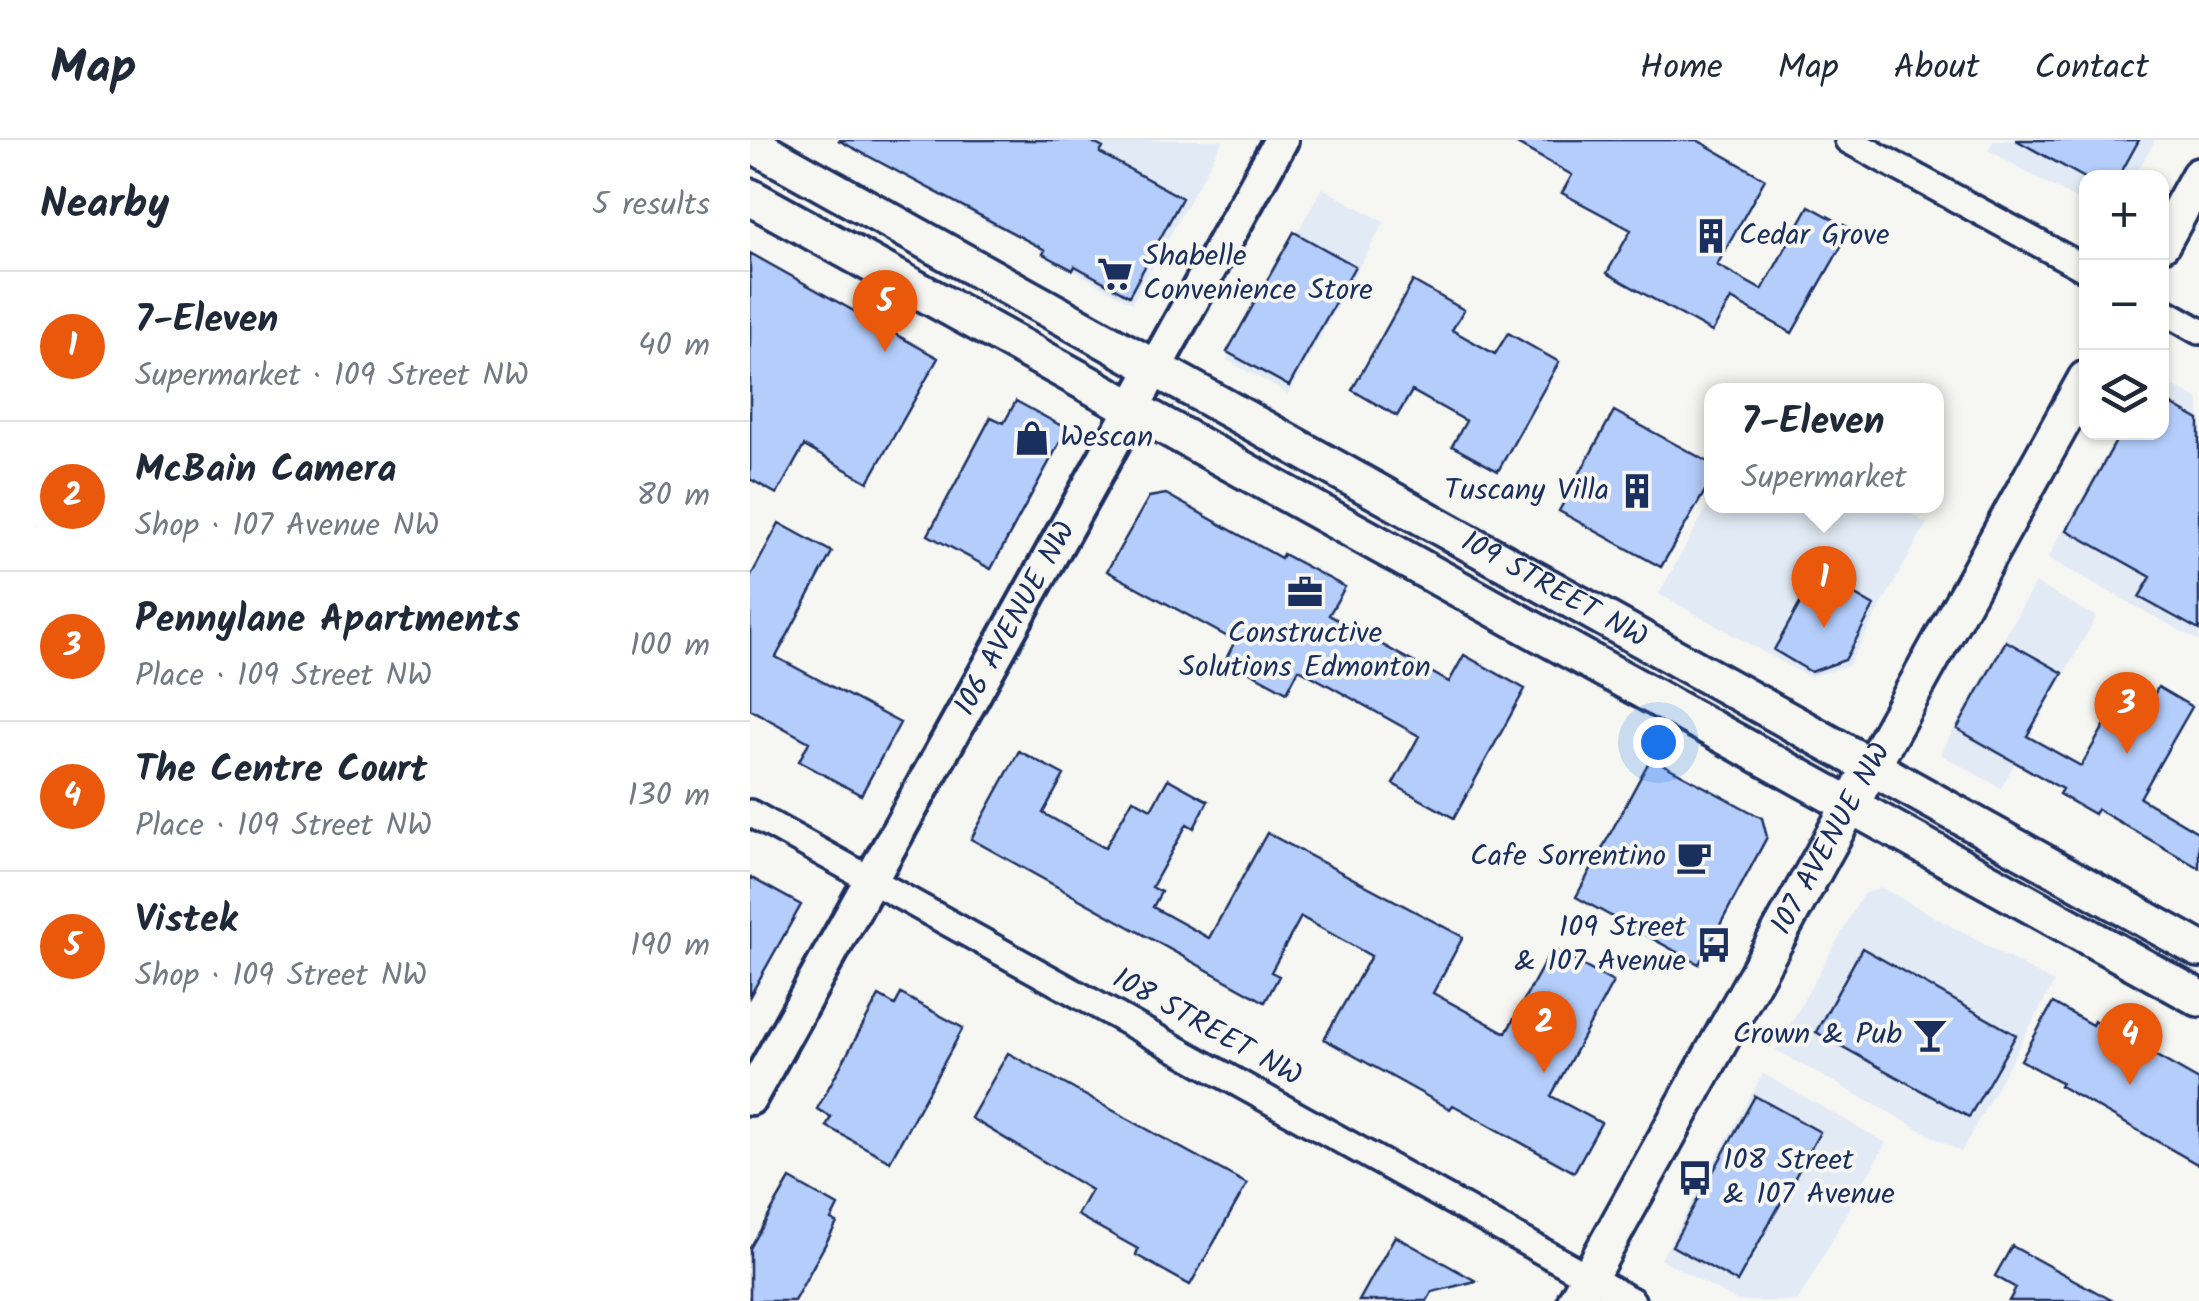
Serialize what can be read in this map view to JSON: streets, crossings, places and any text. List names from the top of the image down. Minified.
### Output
{"streets":{"main road":["109 STREET NW","107 AVENUE NW"],"street":["106 AVENUE NW","108 STREET NW"]},"crossings":[["109 STREET NW","106 AVENUE NW"],["109 STREET NW","107 AVENUE NW"],["106 AVENUE NW","108 STREET NW"],["107 AVENUE NW","108 STREET NW"]],"places":{"building":["Cedar Grove","Tuscany Villa"],"supermarket":["Shabelle Convenience Store"],"shop":["Wescan"],"office":["Constructive Solutions Edmonton"],"cafe":["Cafe Sorrentino"],"bus stop":["109 Street & 107 Avenue","108 Street & 107 Avenue"],"bar":["Crown & Pub"]},"page":{"header":"Map","nav":["Home","Map","About","Contact"],"heading":["Nearby","5 results"],"map_buttons":["+","−"],"list":[{"mark":"1","name":"7-Eleven","note":"Supermarket · 109 Street NW","value":"40 m"},{"mark":"2","name":"McBain Camera","note":"Shop · 107 Avenue NW","value":"80 m"},{"mark":"3","name":"Pennylane Apartments","note":"Place · 109 Street NW","value":"100 m"},{"mark":"4","name":"The Centre Court","note":"Place · 109 Street NW","value":"130 m"},{"mark":"5","name":"Vistek","note":"Shop · 109 Street NW","value":"190 m"}],"pins":["5","1","3","2","4"],"popup":["7-Eleven","Supermarket"]}}
